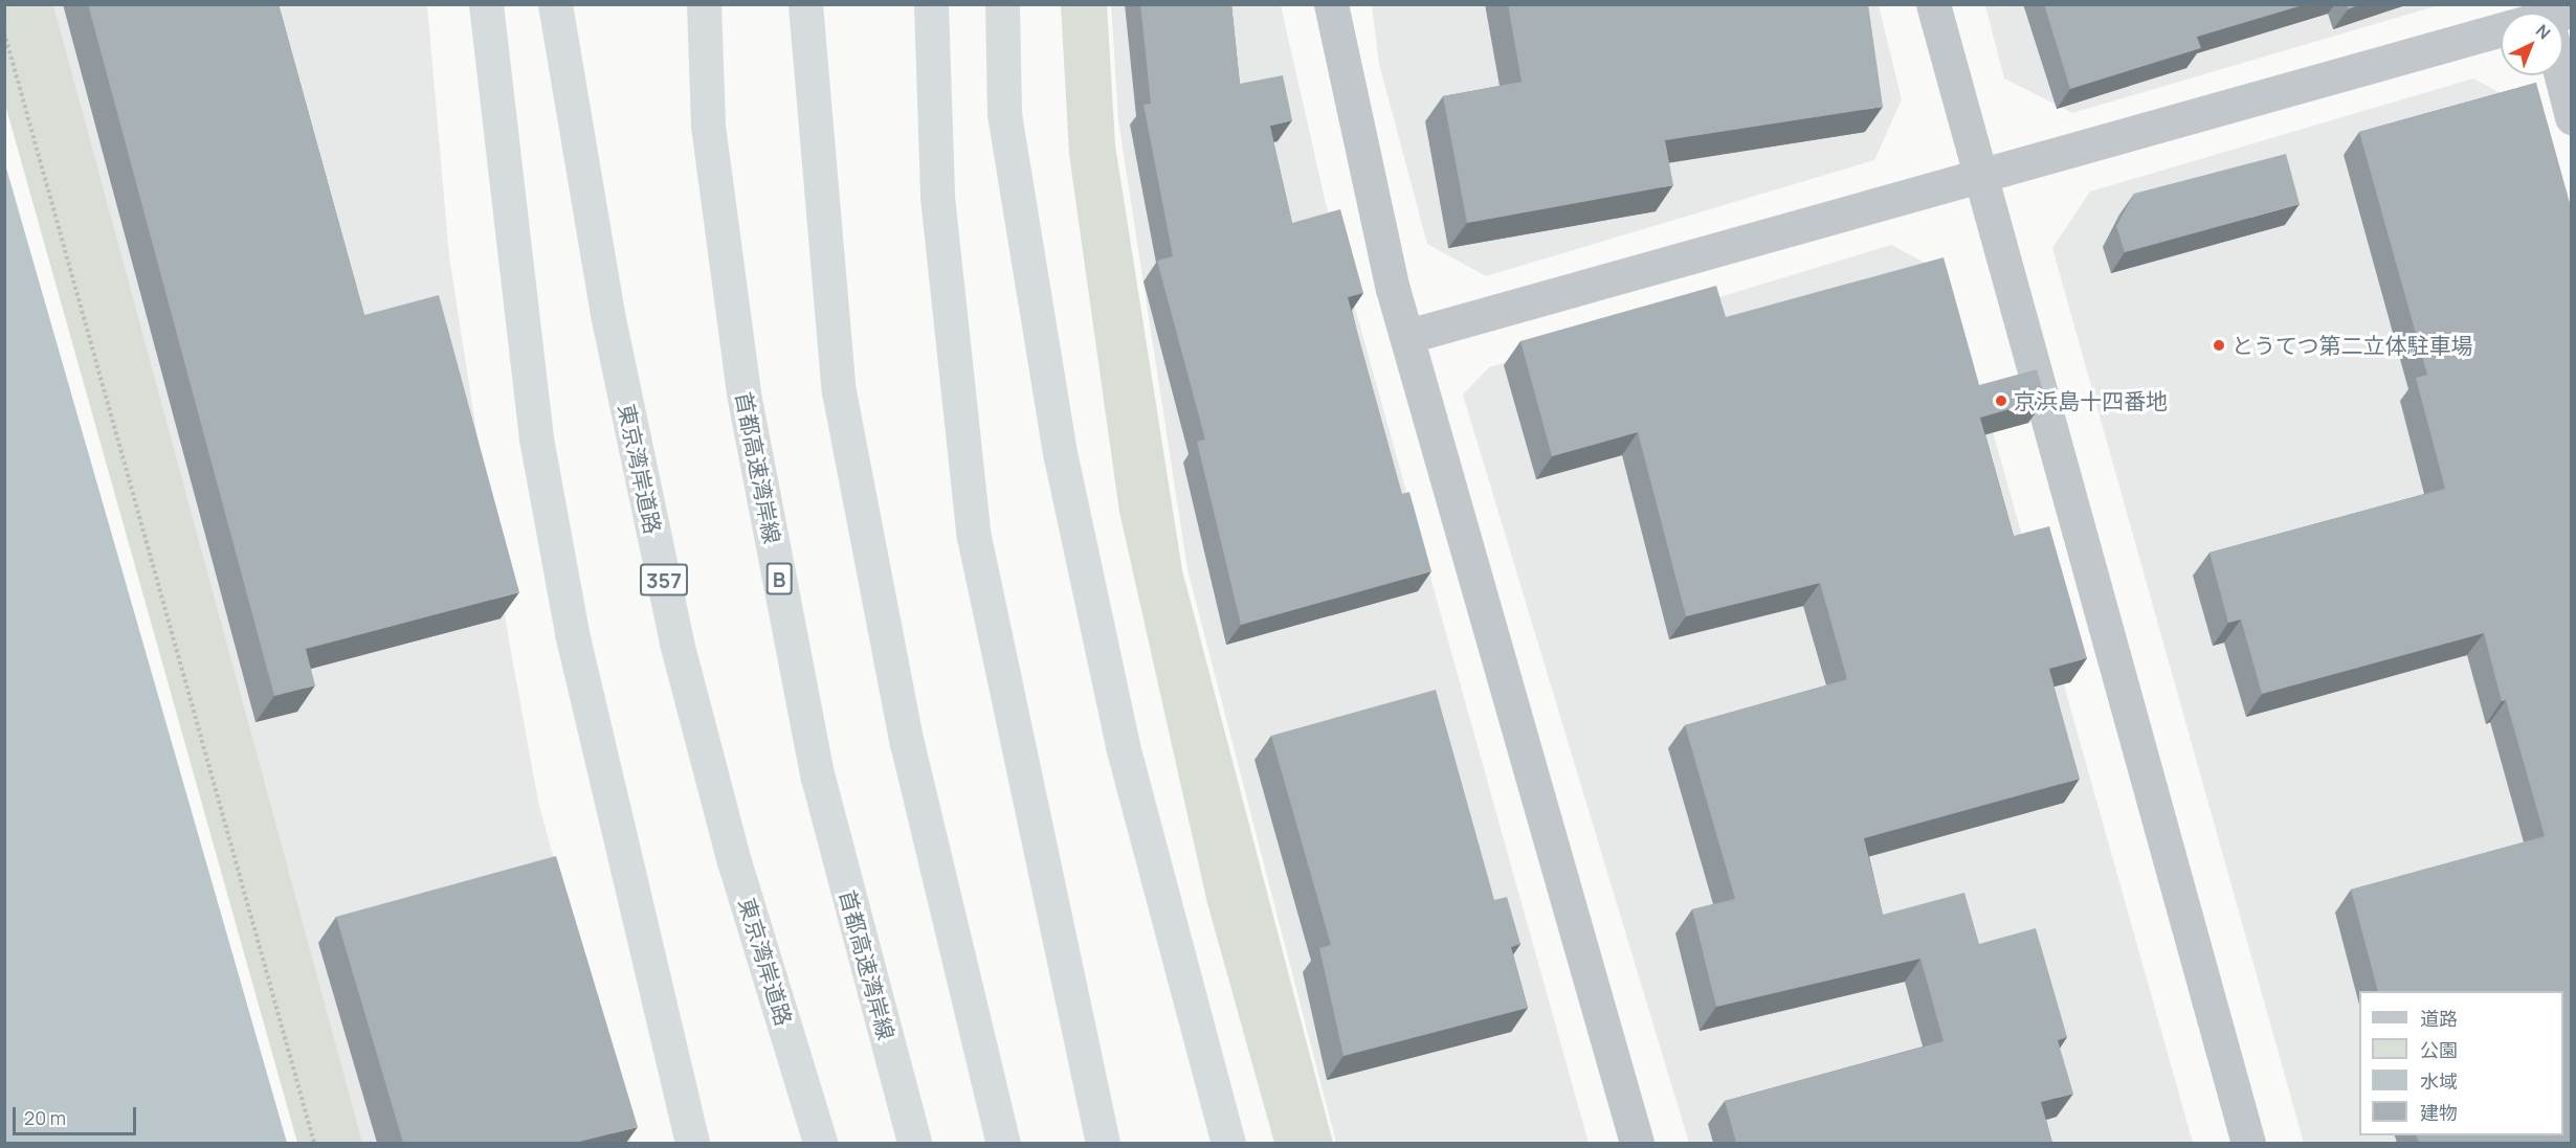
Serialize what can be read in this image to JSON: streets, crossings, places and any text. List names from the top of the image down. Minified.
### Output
{"streets":{"highway":["首都高速湾岸線","東京湾岸道路","B","357"]},"places":["とうてつ第二立体駐車場","京浜島十四番地"],"legend":["道路","公園","水域","建物"],"scale_bar":"20 m","north":"top right"}
